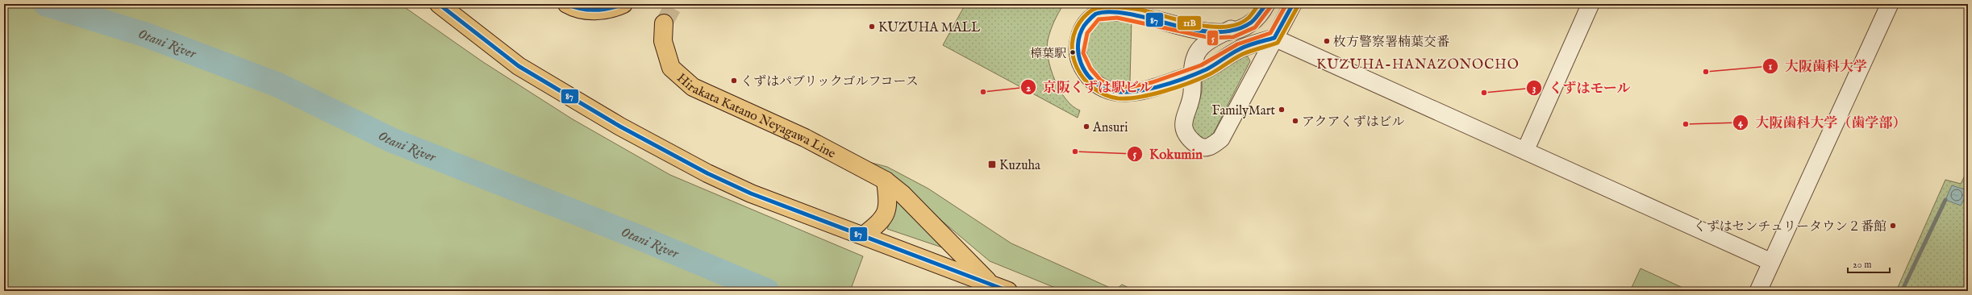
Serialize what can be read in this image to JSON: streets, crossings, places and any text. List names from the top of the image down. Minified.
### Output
{"streets":{"main road":["Hirakata Katano Neyagawa Line"]},"districts":["KUZUHA-HANAZONOCHO"],"water":["Otani River"],"places":{"other":["KUZUHA MALL","枚方警察署楠葉交番","樟葉駅","大阪歯科大学","くずはパブリックゴルフコース","京阪くずは駅ビル","くずはモール","FamilyMart","アクアくずはビル","大阪歯科大学（歯学部）","Ansuri","Kokumin","くずはセンチュリータウン２番館"],"transit":["Kuzuha"]},"lines":["transit line 87","transit line 11B","transit line 5"],"scale_bar":"20 m"}
